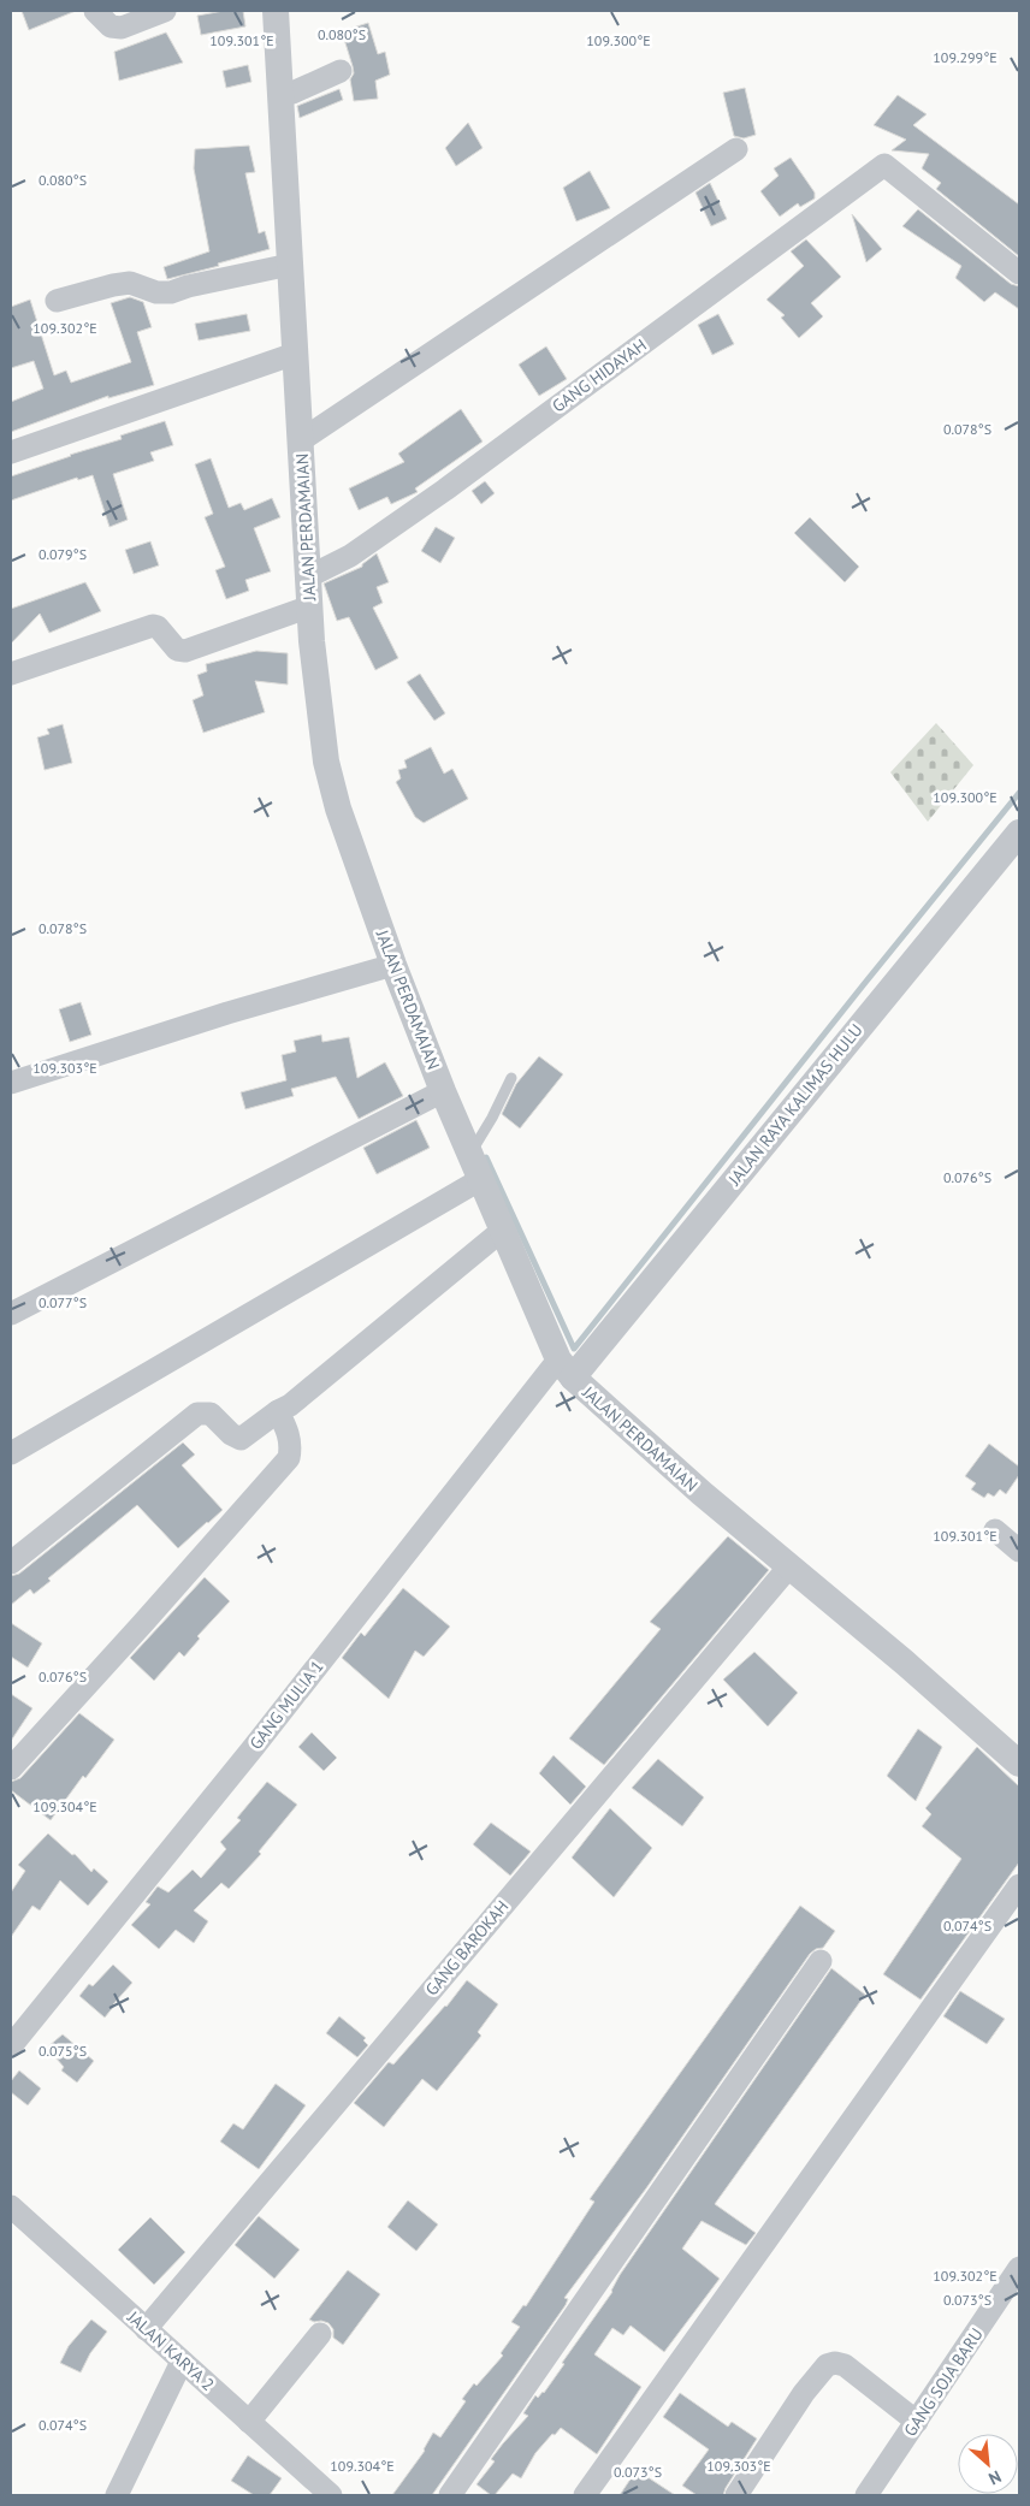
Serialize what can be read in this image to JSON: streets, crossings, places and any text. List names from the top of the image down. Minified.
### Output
{"streets":{"street":["GANG HIDAYAH","JALAN PERDAMAIAN","JALAN RAYA KALIMAS HULU","GANG MULIA 1","GANG BAROKAH","JALAN KARYA 2","GANG SOJA BARU"]},"crossings":[["GANG HIDAYAH","JALAN PERDAMAIAN"],["JALAN PERDAMAIAN","JALAN RAYA KALIMAS HULU"],["JALAN PERDAMAIAN","GANG MULIA 1"],["JALAN PERDAMAIAN","GANG BAROKAH"],["JALAN RAYA KALIMAS HULU","GANG MULIA 1"],["GANG BAROKAH","JALAN KARYA 2"]],"north":"bottom right","coordinates":["0.080°S","109.301°E","109.300°E","109.299°E","109.302°E","0.078°S","0.079°S","109.303°E","0.076°S","0.077°S","109.304°E","0.074°S","0.075°S","0.073°S"]}
